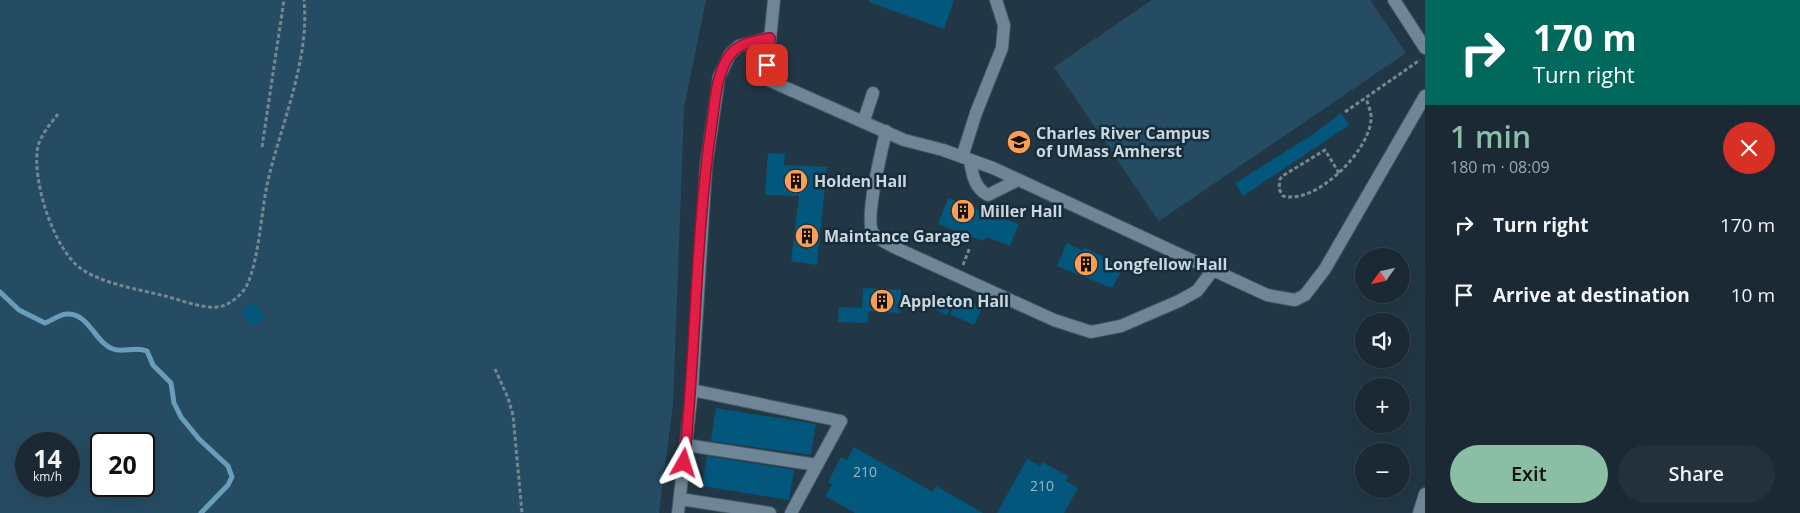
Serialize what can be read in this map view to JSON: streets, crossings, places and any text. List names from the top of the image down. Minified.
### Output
{"places":{"school or university":["Charles River Campus of UMass Amherst"],"building":["Holden Hall","Miller Hall","Maintance Garage","Longfellow Hall","Appleton Hall"]},"house_numbers":["210","210"],"north":"bottom left","page":{"turn":["170 m","Turn right"],"heading":["1 min","180 m · 08:09"],"list":[{"name":"Turn right","value":"170 m"},{"name":"Arrive at destination","value":"10 m"}],"map_buttons":["+","−"],"speed":"14 km/h","limit":"20","buttons":["Exit","Share"]}}
